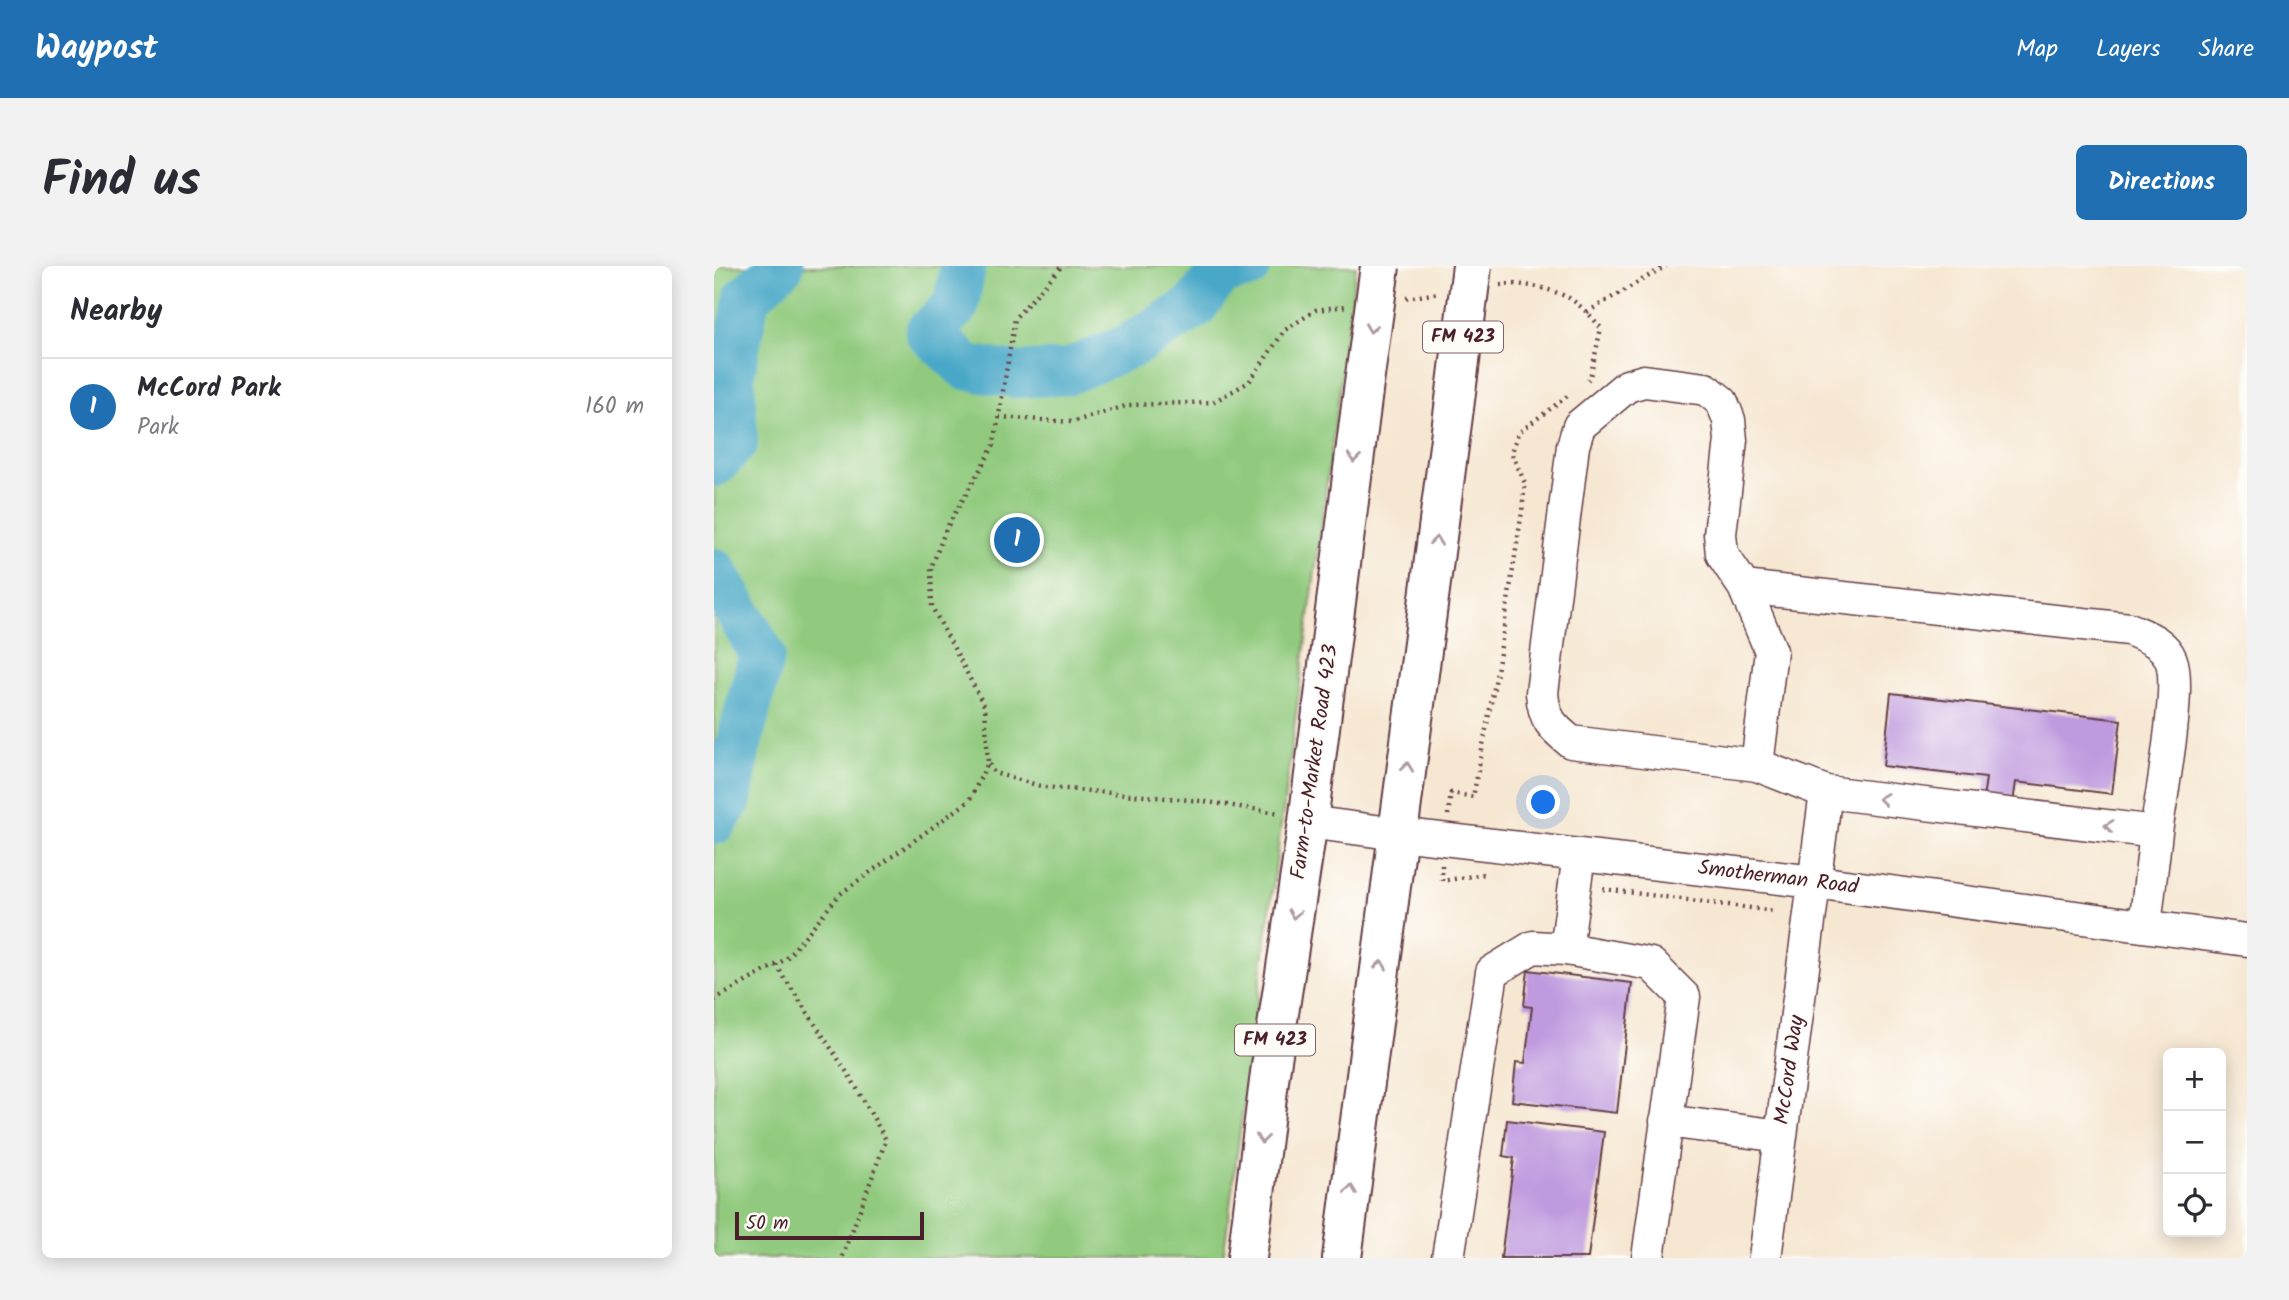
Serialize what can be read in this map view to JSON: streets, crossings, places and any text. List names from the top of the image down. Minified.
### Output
{"streets":{"main road":["FM 423","Farm-to-Market Road 423"],"street":["Smotherman Road","McCord Way"]},"crossings":[["FM 423","Smotherman Road"],["Farm-to-Market Road 423","Smotherman Road"],["Smotherman Road","McCord Way"]],"scale_bar":"50 m","page":{"header":"Waypost","nav":["Map","Layers","Share"],"title":"Find us","buttons":"Directions","heading":"Nearby","list":[{"mark":"1","name":"McCord Park","note":"Park","value":"160 m"}],"pins":"1","map_buttons":["+","−"],"scale":"50 m"}}
